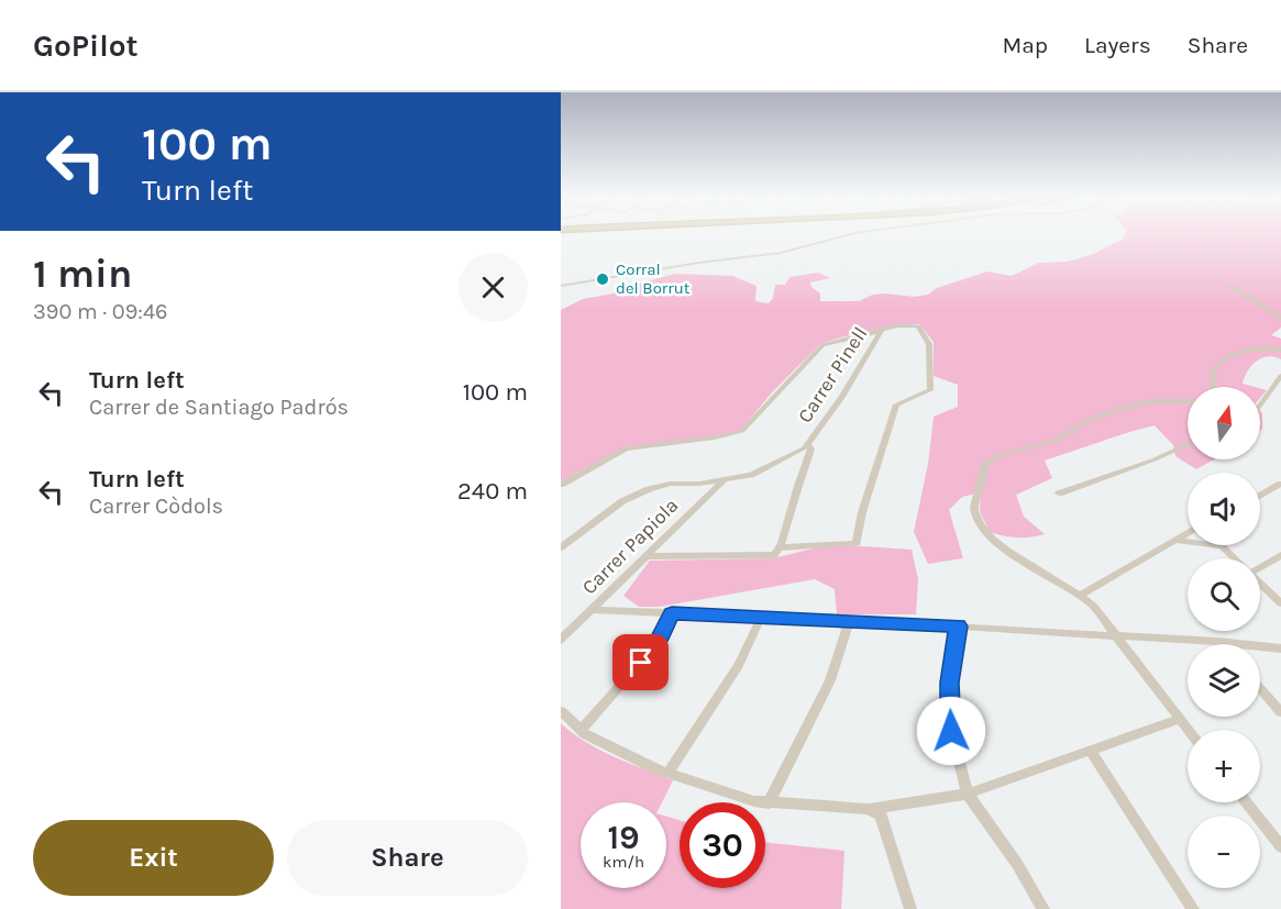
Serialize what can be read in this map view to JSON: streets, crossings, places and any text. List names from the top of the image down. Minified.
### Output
{"streets":{"street":["Carrer Pinell","Carrer Papiola"]},"crossings":[["Carrer Pinell","Carrer Papiola"]],"places":["Corral del Borrut"],"north":"top","page":{"header":"GoPilot","nav":["Map","Layers","Share"],"turn":["100 m","Turn left"],"heading":["1 min","390 m · 09:46"],"list":[{"name":"Turn left","note":"Carrer de Santiago Padrós","value":"100 m"},{"name":"Turn left","note":"Carrer Còdols","value":"240 m"}],"map_buttons":["+","−"],"speed":"19 km/h","limit":"30","buttons":["Exit","Share"]}}
